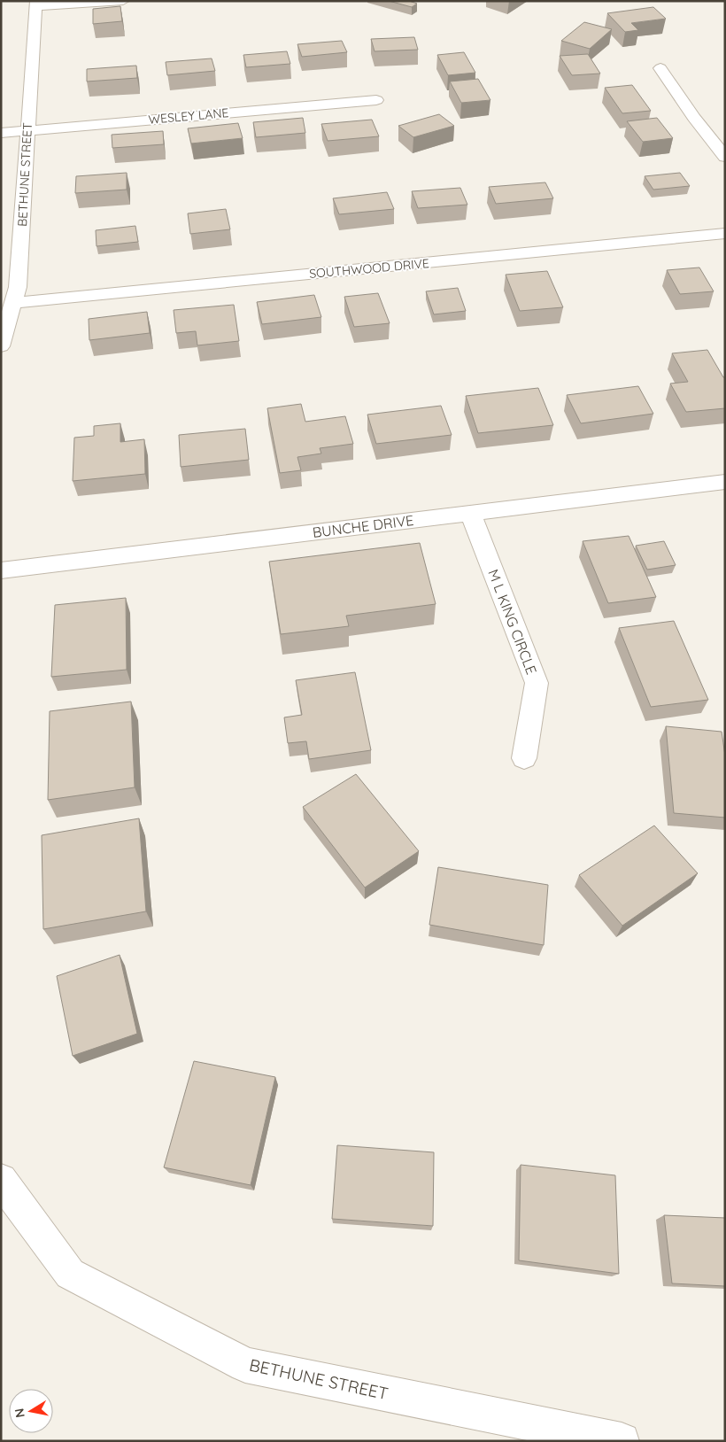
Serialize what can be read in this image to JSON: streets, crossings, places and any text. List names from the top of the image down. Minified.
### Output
{"streets":{"street":["WESLEY LANE","BETHUNE STREET","SOUTHWOOD DRIVE","BUNCHE DRIVE","M L KING CIRCLE"]},"crossings":[["WESLEY LANE","BETHUNE STREET"],["BETHUNE STREET","SOUTHWOOD DRIVE"],["BUNCHE DRIVE","M L KING CIRCLE"]],"north":"left"}
